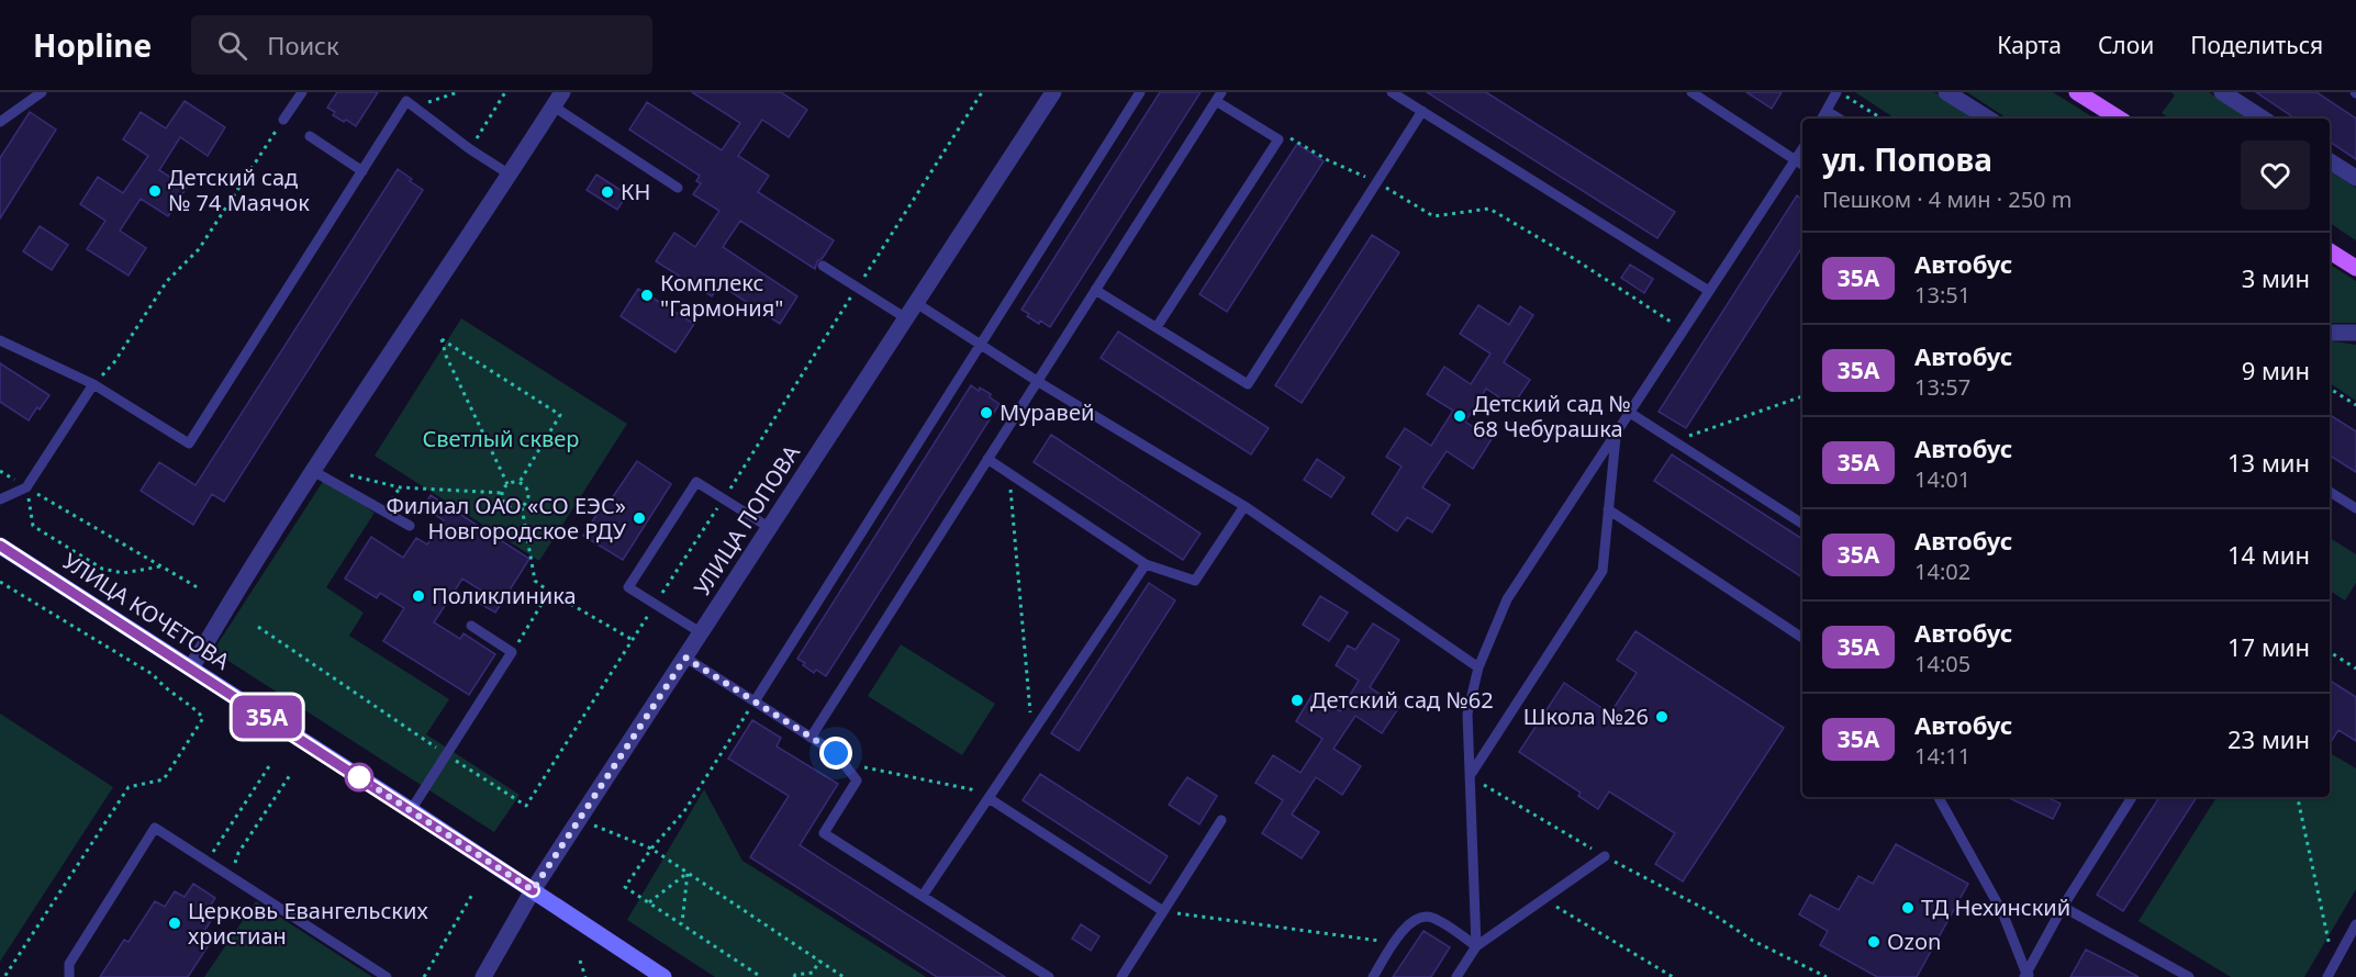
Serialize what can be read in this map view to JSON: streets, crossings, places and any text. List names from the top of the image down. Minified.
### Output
{"streets":{"main road":["УЛИЦА КОЧЕТОВА"],"street":["УЛИЦА ПОПОВА"]},"crossings":[["УЛИЦА ПОПОВА","УЛИЦА КОЧЕТОВА"]],"parks":["Светлый сквер"],"places":["Детский сад № 74 Маячок","КН","Комплекс \"Гармония\"","Муравей","Детский сад № 68 Чебурашка","Филиал ОАО «СО ЕЭС» Новгородское РДУ","Поликлиника","Детский сад №62","Школа №26","ТД Нехинский","Церковь Евангельских христиан","Ozon"],"lines":["bus line 35А"],"page":{"header":"Hopline","search":"Поиск","nav":["Карта","Слои","Поделиться"],"on_map":"35А","heading":["ул. Попова","Пешком · 4 мин · 250 m"],"list":[{"mark":"35А","name":"Автобус","note":"13:51","value":"3 мин"},{"mark":"35А","name":"Автобус","note":"13:57","value":"9 мин"},{"mark":"35А","name":"Автобус","note":"14:01","value":"13 мин"},{"mark":"35А","name":"Автобус","note":"14:02","value":"14 мин"},{"mark":"35А","name":"Автобус","note":"14:05","value":"17 мин"},{"mark":"35А","name":"Автобус","note":"14:11","value":"23 мин"}]}}
